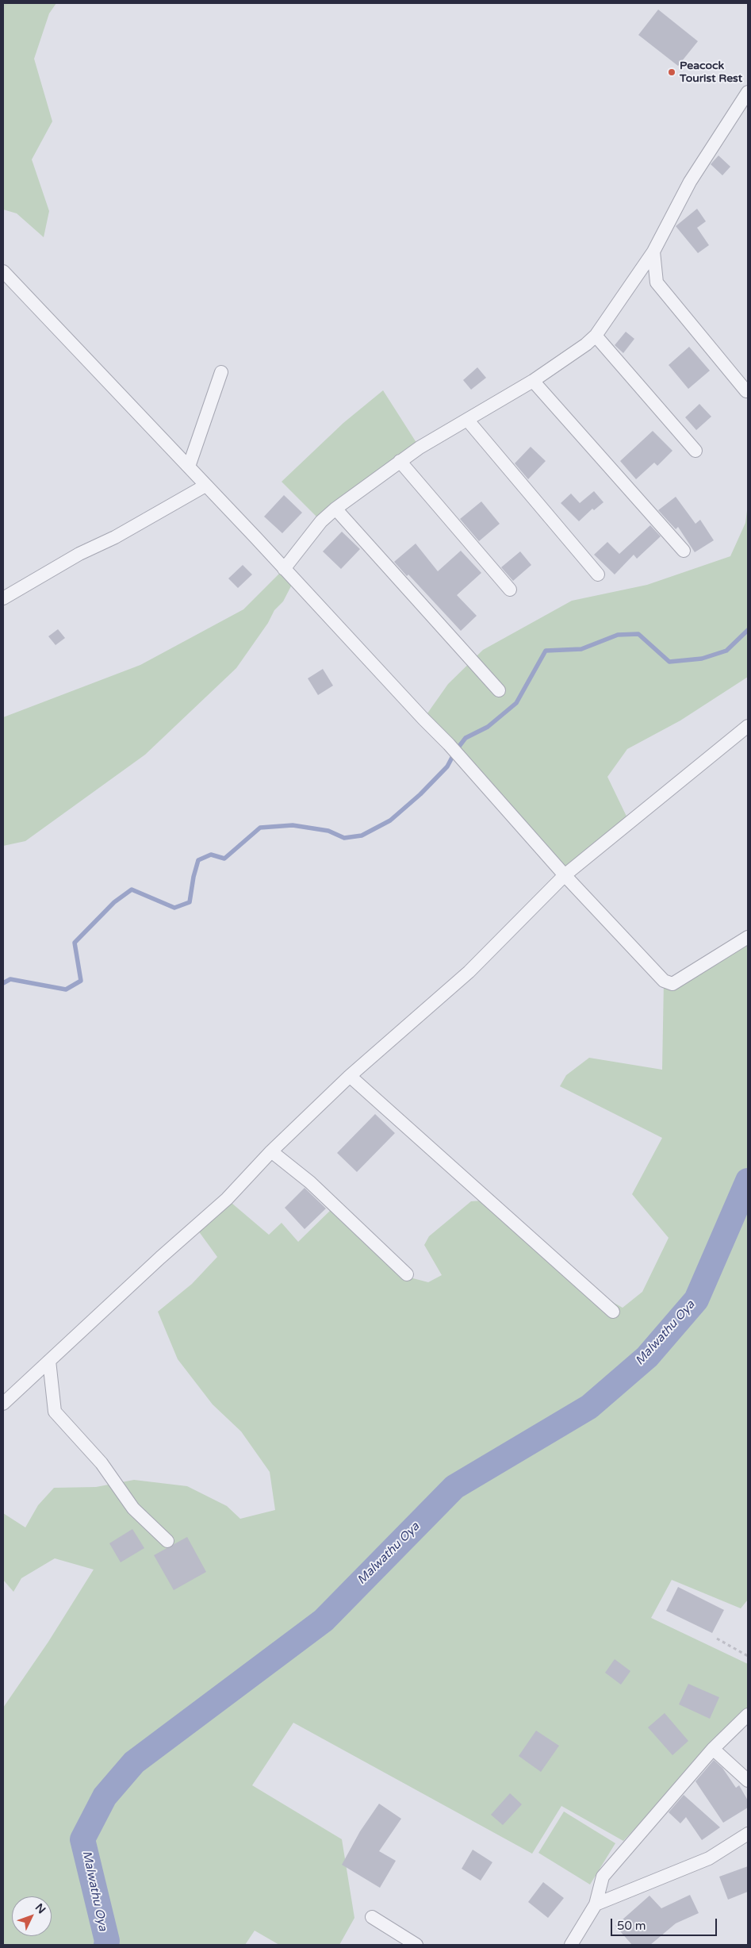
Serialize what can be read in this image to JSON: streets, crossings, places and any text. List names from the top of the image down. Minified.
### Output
{"water":["Malwathu Oya"],"places":["Peacock Tourist Rest"],"scale_bar":"50 m","north":"top right"}
